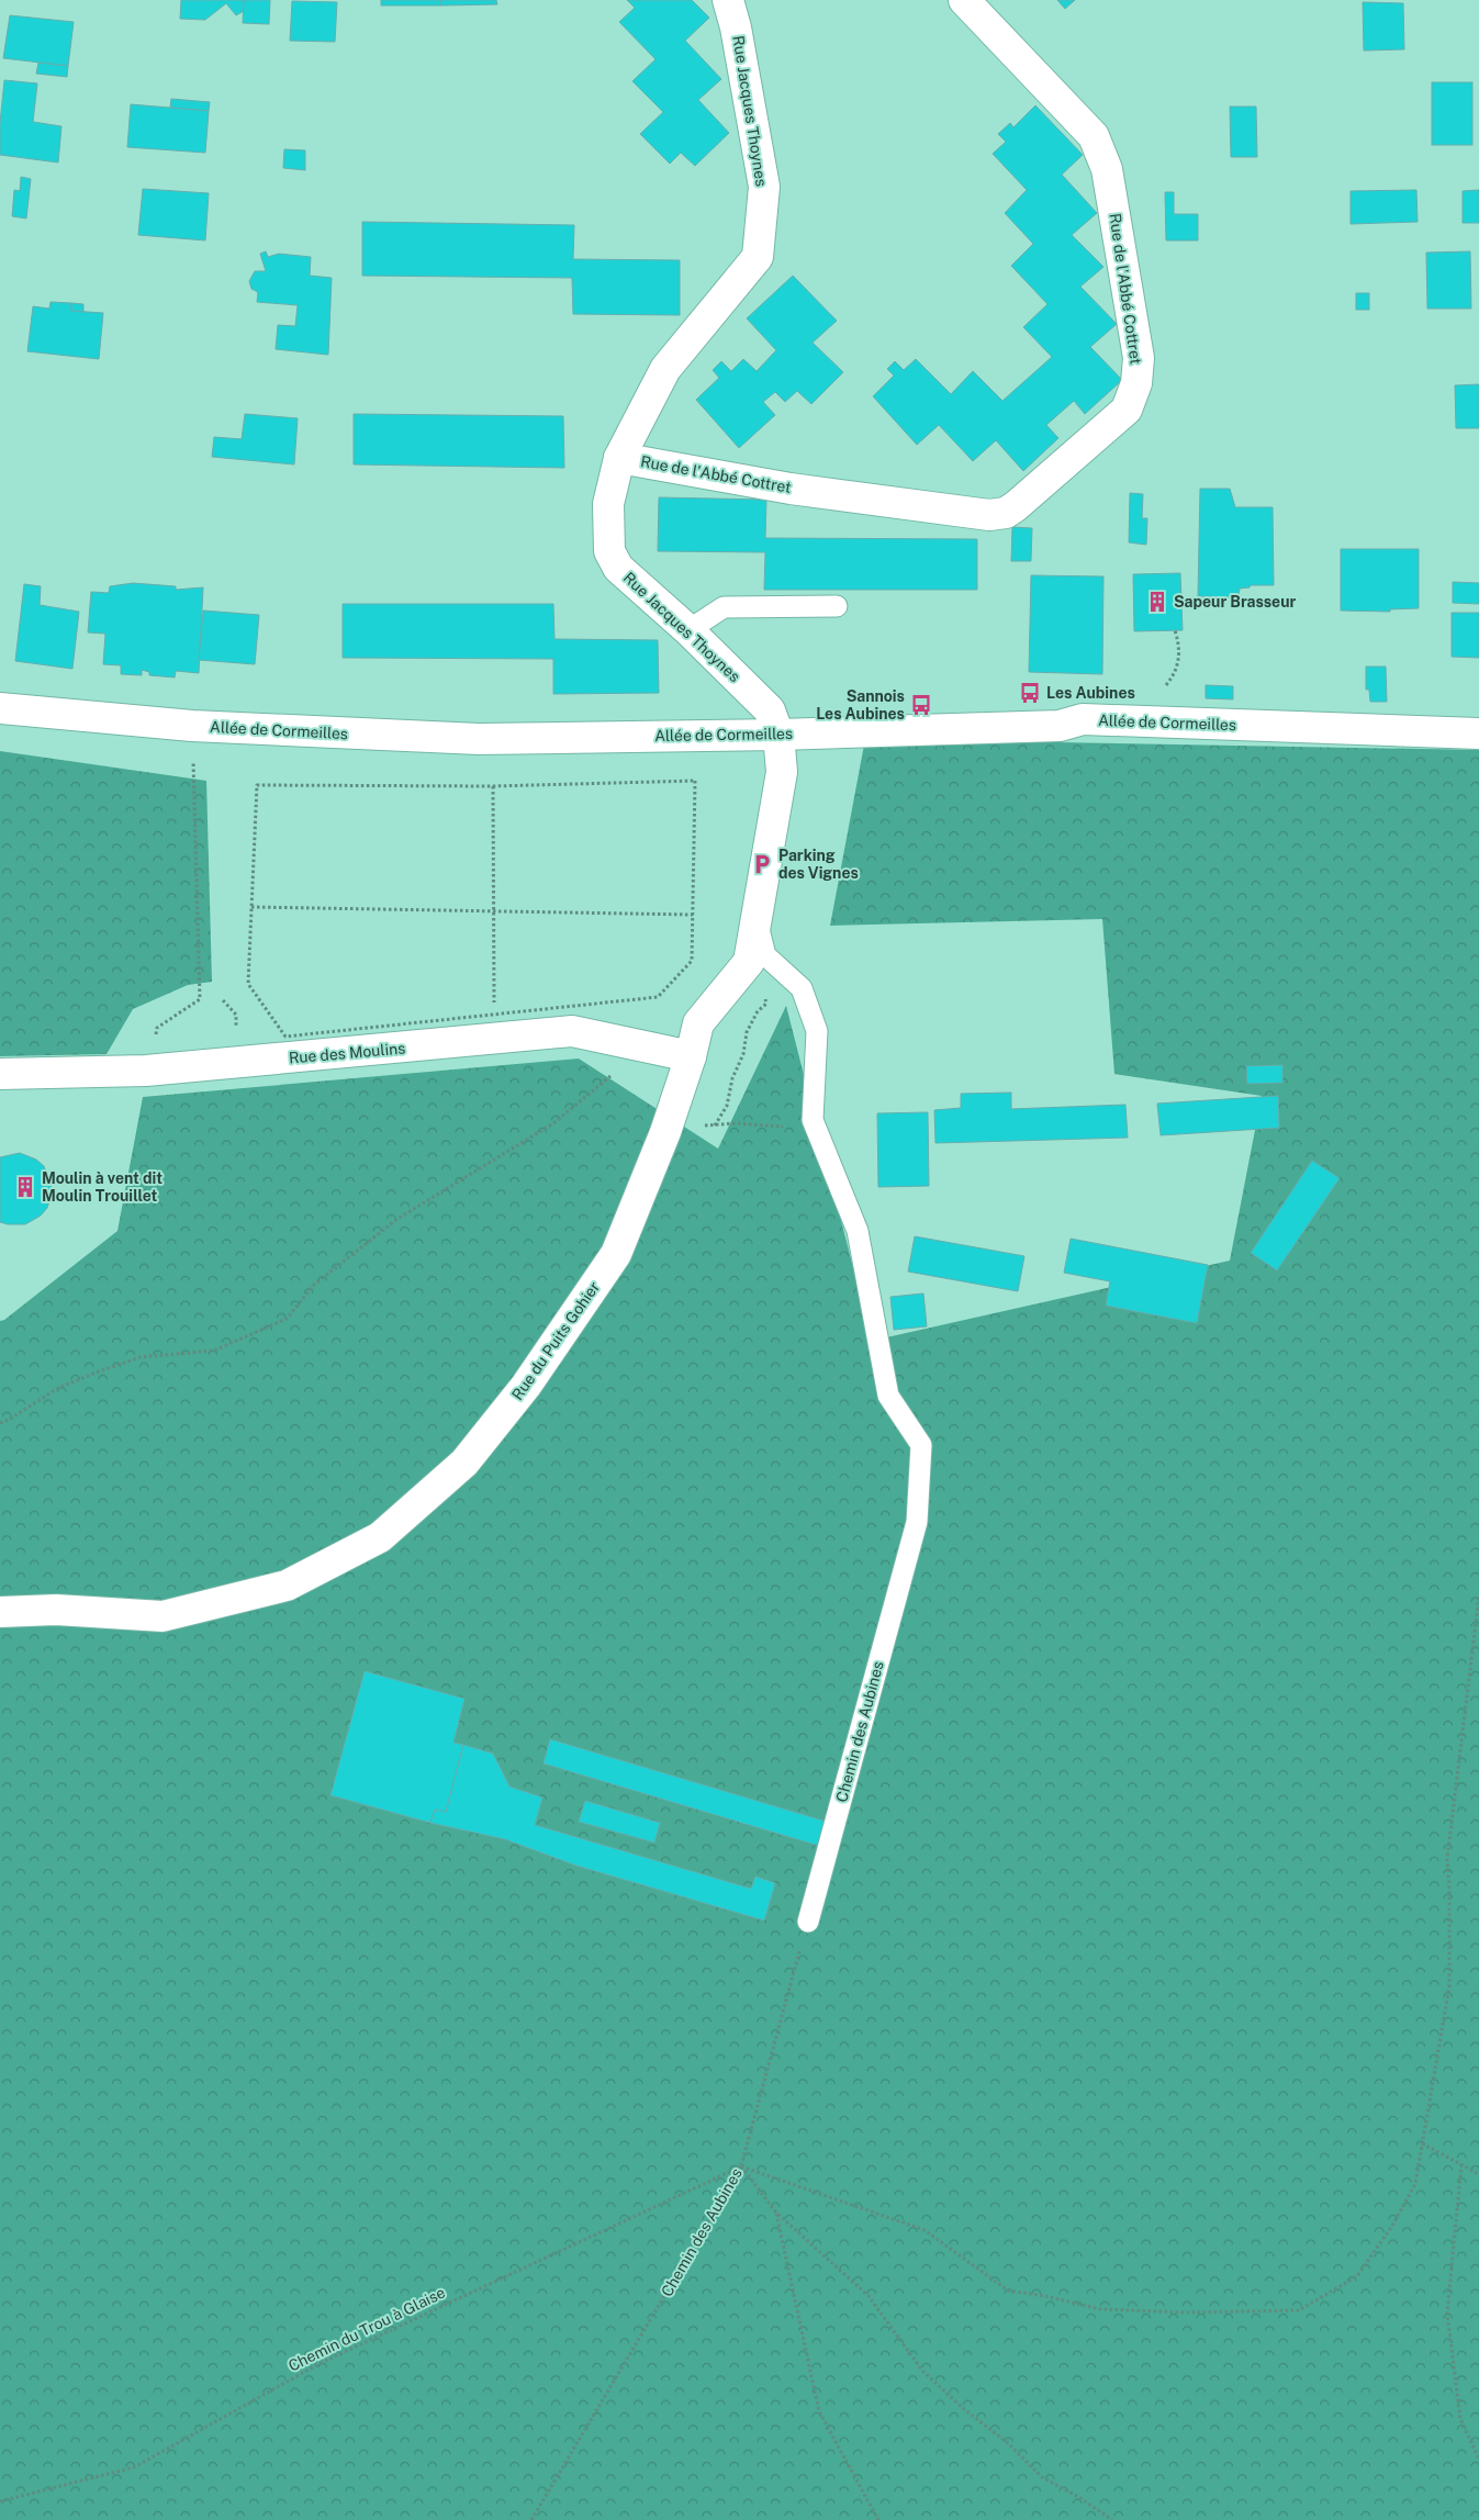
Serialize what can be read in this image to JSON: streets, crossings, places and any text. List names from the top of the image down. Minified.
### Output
{"streets":{"street":["Rue Jacques Thoynes","Rue de l'Abbé Cottret","Allée de Cormeilles","Rue des Moulins","Rue du Puits Gohier"],"lane":["Chemin des Aubines"],"path":["Chemin du Trou à Glaise"]},"crossings":[["Rue Jacques Thoynes","Rue de l'Abbé Cottret"],["Rue Jacques Thoynes","Allée de Cormeilles"],["Rue Jacques Thoynes","Rue du Puits Gohier"],["Allée de Cormeilles","Rue du Puits Gohier"],["Rue des Moulins","Rue du Puits Gohier"],["Rue du Puits Gohier","Chemin des Aubines"],["Chemin des Aubines","Chemin du Trou à Glaise"]],"places":{"building":["Sapeur Brasseur","Moulin à vent dit Moulin Trouillet"],"bus stop":["Les Aubines","Sannois Les Aubines"],"parking":["Parking des Vignes"]}}
